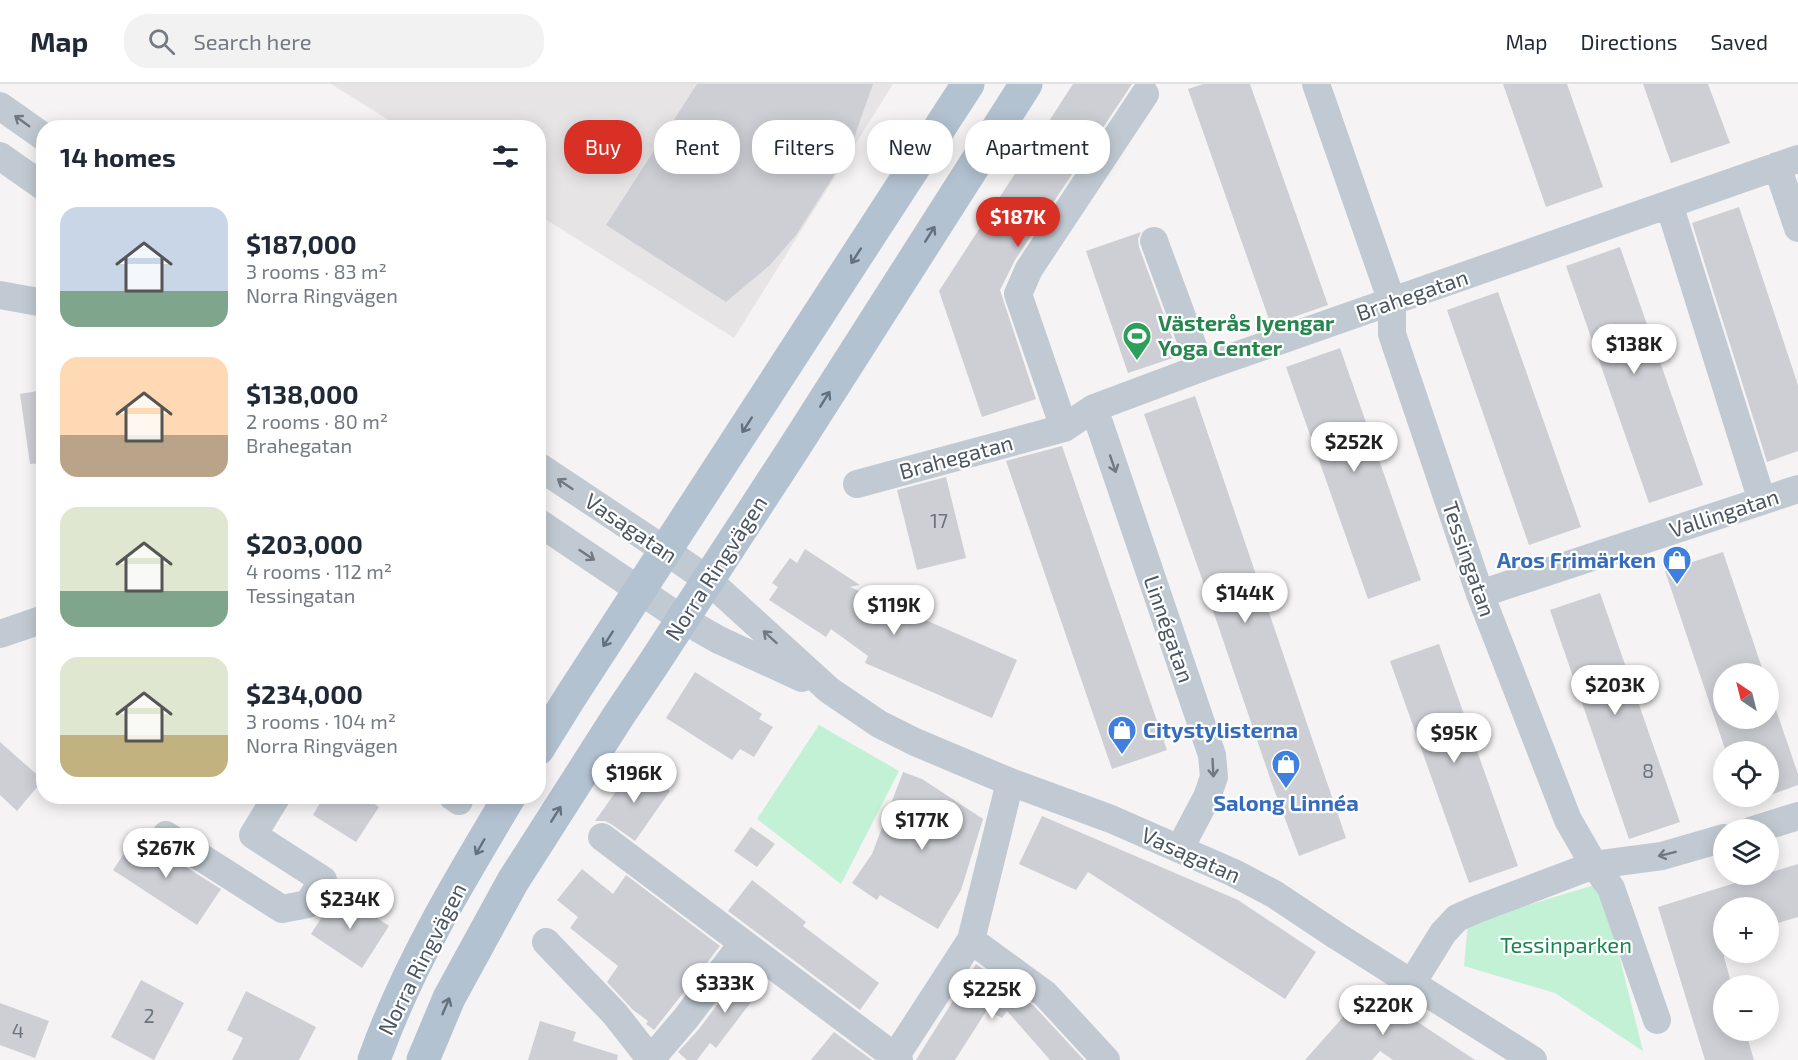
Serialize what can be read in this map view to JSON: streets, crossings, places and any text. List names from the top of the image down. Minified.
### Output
{"streets":{"main road":["Norra Ringvägen"],"street":["Brahegatan","Vallingatan","Vasagatan","Tessingatan","Linnégatan"]},"crossings":[["Brahegatan","Tessingatan"],["Brahegatan","Linnégatan"],["Vallingatan","Tessingatan"],["Vasagatan","Norra Ringvägen"],["Vasagatan","Linnégatan"]],"one_way":["Linnégatan"],"parks":["Tessinparken"],"places":{"sports":["Västerås Iyengar Yoga Center"],"shop":["Aros Frimärken","Citystylisterna","Salong Linnéa"]},"house_numbers":["17","8","2","4"],"north":"top left","page":{"header":"Map","search":"Search here","nav":["Map","Directions","Saved"],"chip":["Buy","Rent","Filters","New","Apartment"],"heading":"14 homes","list":[{"name":"$187,000","note":"3 rooms · 83 m² · Norra Ringvägen"},{"name":"$138,000","note":"2 rooms · 80 m² · Brahegatan"},{"name":"$203,000","note":"4 rooms · 112 m² · Tessingatan"},{"name":"$234,000","note":"3 rooms · 104 m² · Norra Ringvägen"}],"price":["$187K","$138K","$252K","$144K","$119K","$203K","$95K","$196K","$177K","$267K","$234K","$333K","$225K","$220K"],"map_buttons":["+","−"]}}
